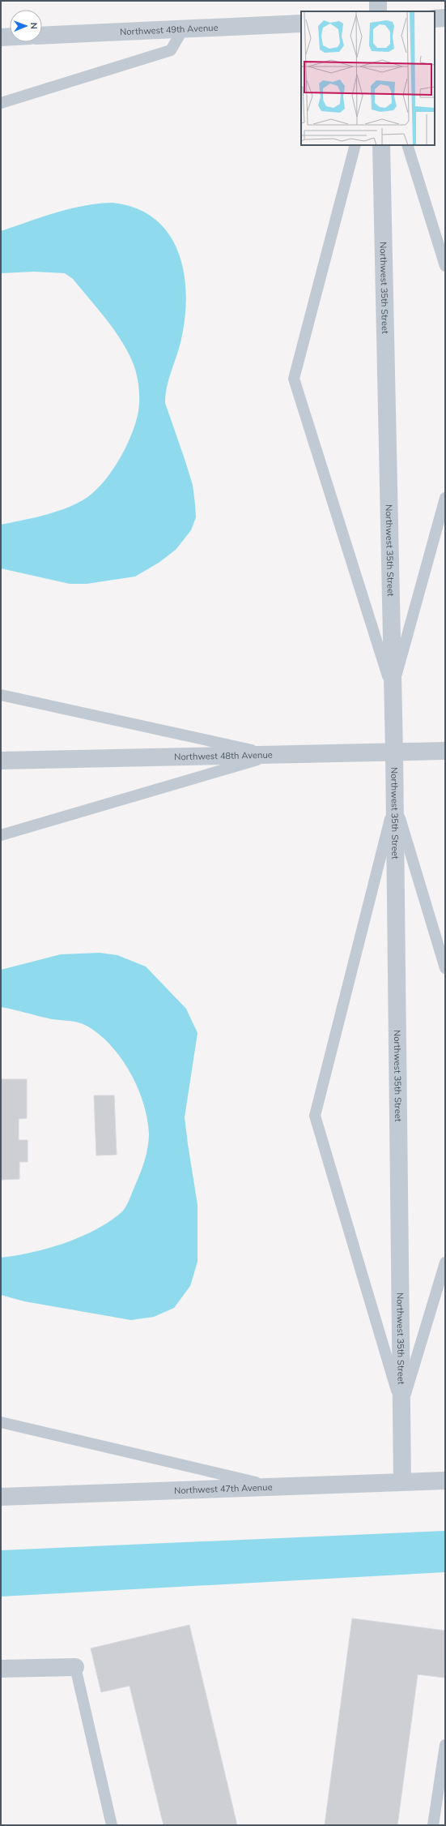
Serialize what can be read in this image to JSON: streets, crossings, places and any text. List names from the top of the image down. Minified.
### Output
{"streets":{"street":["Northwest 49th Avenue","Northwest 35th Street","Northwest 48th Avenue","Northwest 47th Avenue"]},"crossings":[["Northwest 35th Street","Northwest 48th Avenue"],["Northwest 35th Street","Northwest 47th Avenue"]],"north":"right"}
